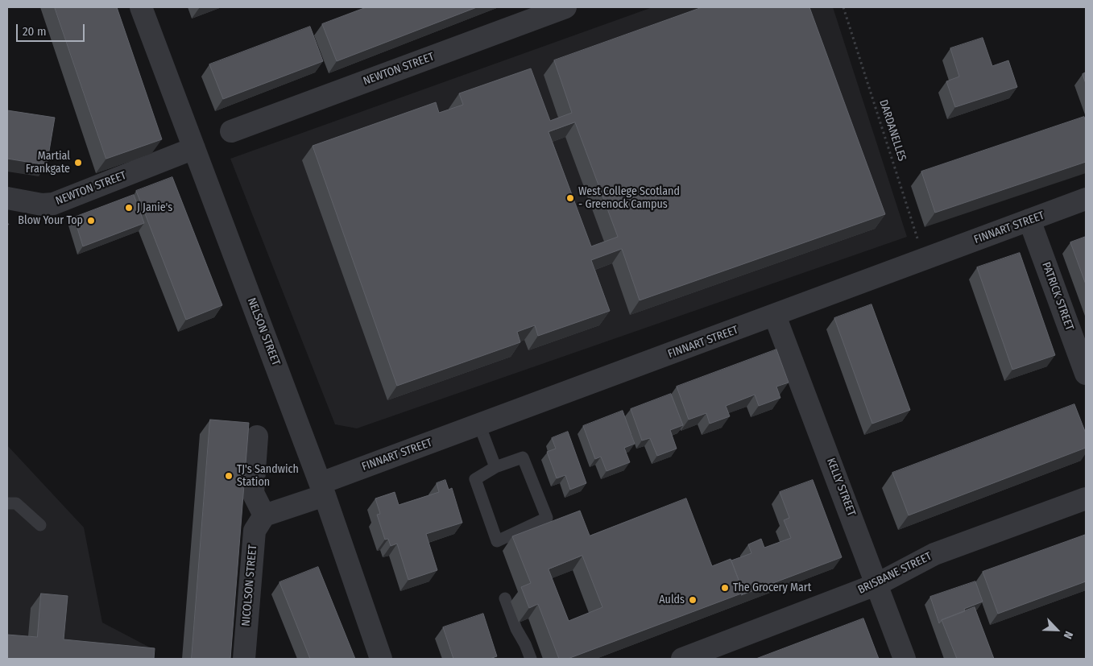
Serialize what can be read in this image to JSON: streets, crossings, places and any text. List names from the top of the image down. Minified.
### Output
{"streets":{"street":["NEWTON STREET","FINNART STREET","PATRICK STREET","NELSON STREET","KELLY STREET","BRISBANE STREET","NICOLSON STREET"],"path":["DARDANELLES"]},"crossings":[["NEWTON STREET","NELSON STREET"],["DARDANELLES","FINNART STREET"],["FINNART STREET","PATRICK STREET"],["FINNART STREET","NELSON STREET"],["FINNART STREET","KELLY STREET"],["KELLY STREET","BRISBANE STREET"]],"places":["Martial Frankgate","West College Scotland - Greenock Campus","J Janie's","Blow Your Top","TJ's Sandwich Station","The Grocery Mart","Aulds"],"scale_bar":"20 m","north":"bottom right"}
